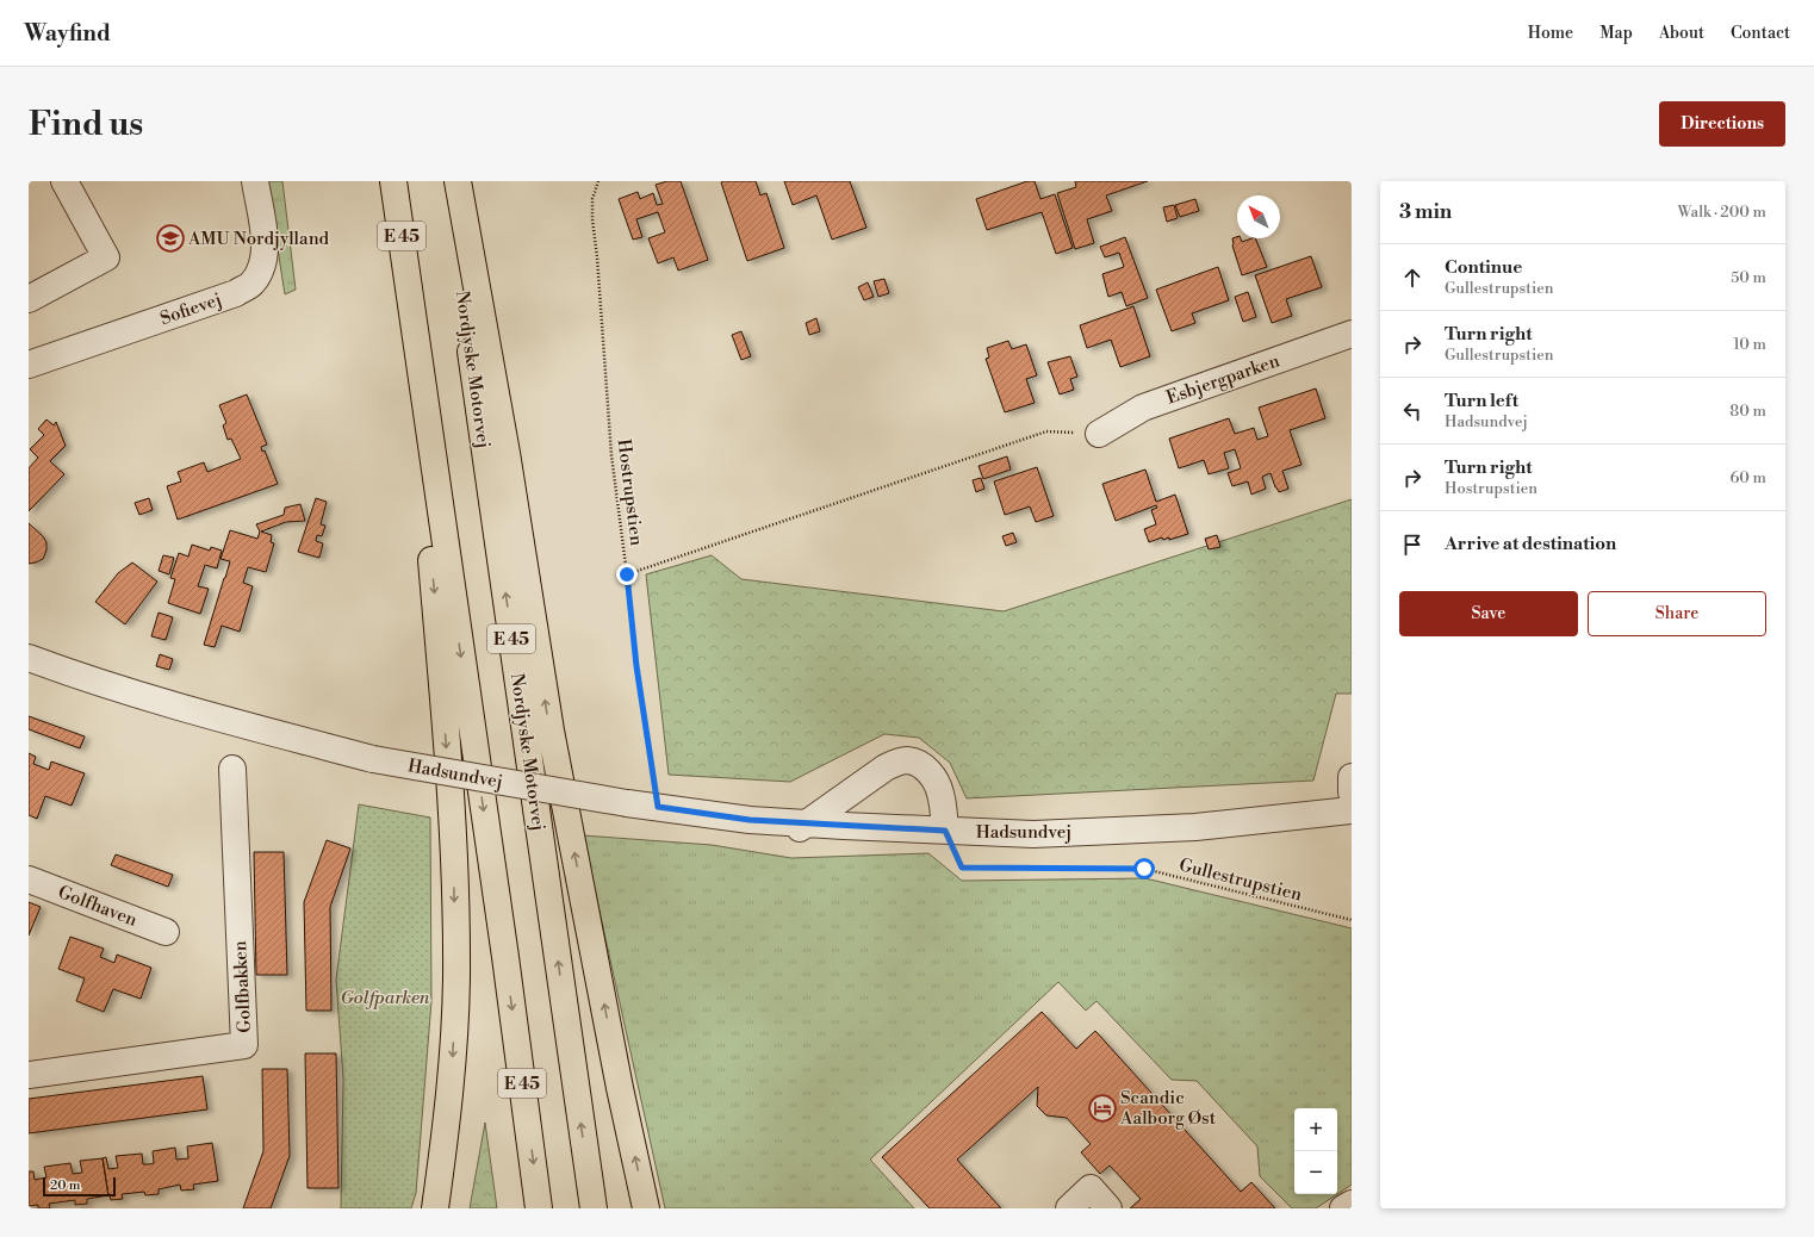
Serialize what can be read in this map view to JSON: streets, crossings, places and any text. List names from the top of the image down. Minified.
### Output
{"streets":{"highway":["E 45","Nordjyske Motorvej"],"street":["Sofievej","Esbjergparken","Hadsundvej","Golfhaven","Golfbakken"],"path":["Hostrupstien","Gullestrupstien"]},"crossings":[["Hostrupstien","Hadsundvej"],["Hadsundvej","Gullestrupstien"]],"parks":["Golfparken"],"places":{"school or university":["AMU Nordjylland"],"hotel":["Scandic Aalborg Øst"]},"scale_bar":"20 m","north":"top left","page":{"header":"Wayfind","nav":["Home","Map","About","Contact"],"buttons":["Directions",["Save","Share"]],"title":"Find us","heading":["3 min","Walk · 200 m"],"list":[["Continue","Gullestrupstien","50 m"],["Turn right","Gullestrupstien","10 m"],["Turn left","Hadsundvej","80 m"],["Turn right","Hostrupstien","60 m"],"Arrive at destination"],"map_buttons":["+","−"],"scale":"20 m"}}
